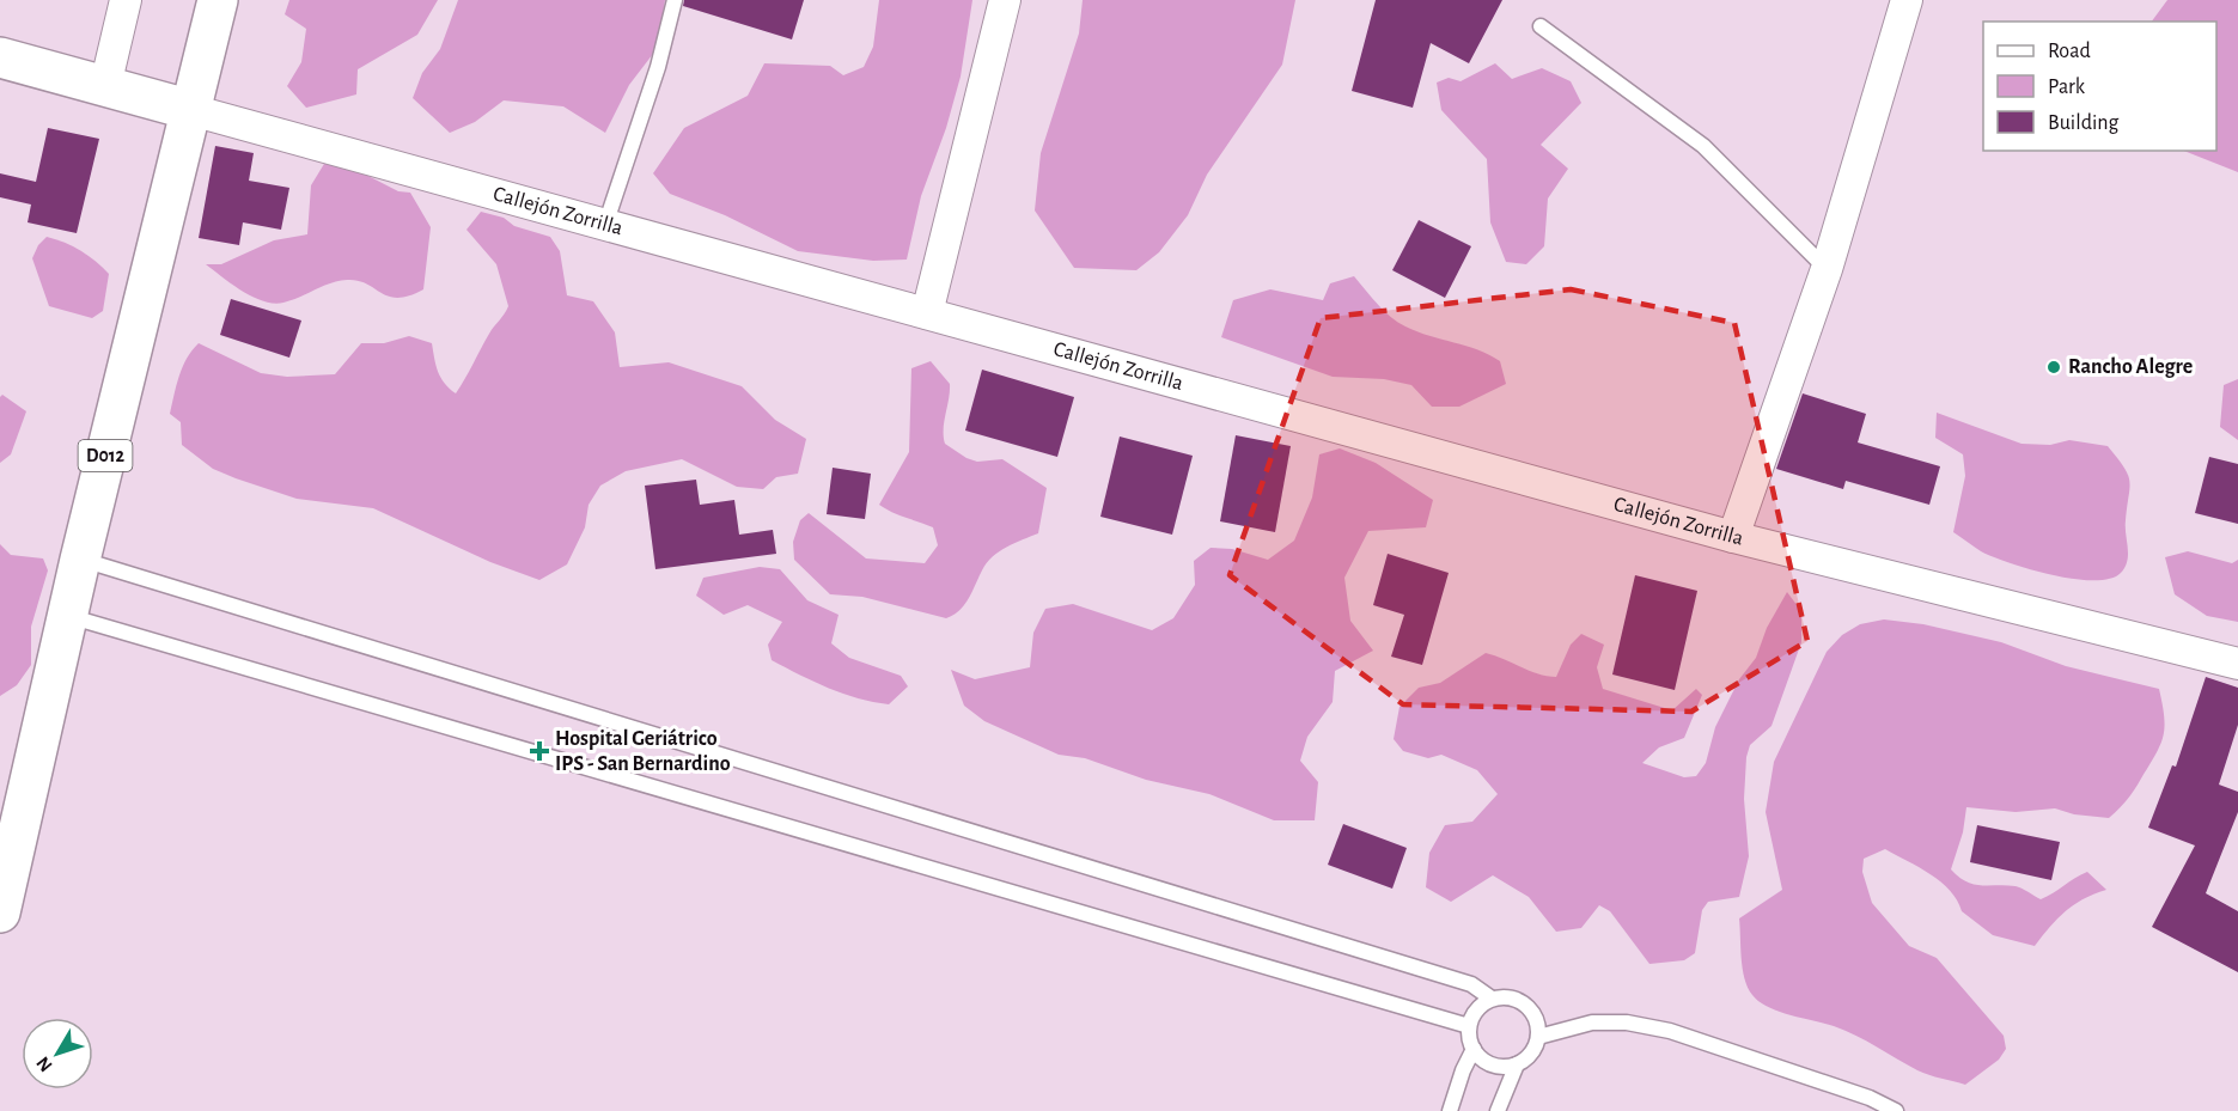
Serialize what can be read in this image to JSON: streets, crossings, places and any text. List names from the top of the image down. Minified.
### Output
{"streets":{"main road":["Callejón Zorrilla","D012"]},"crossings":[["Callejón Zorrilla","D012"]],"places":{"other":["Rancho Alegre"],"health":["Hospital Geriátrico IPS - San Bernardino"]},"legend":["Road","Park","Building"],"north":"bottom left"}
